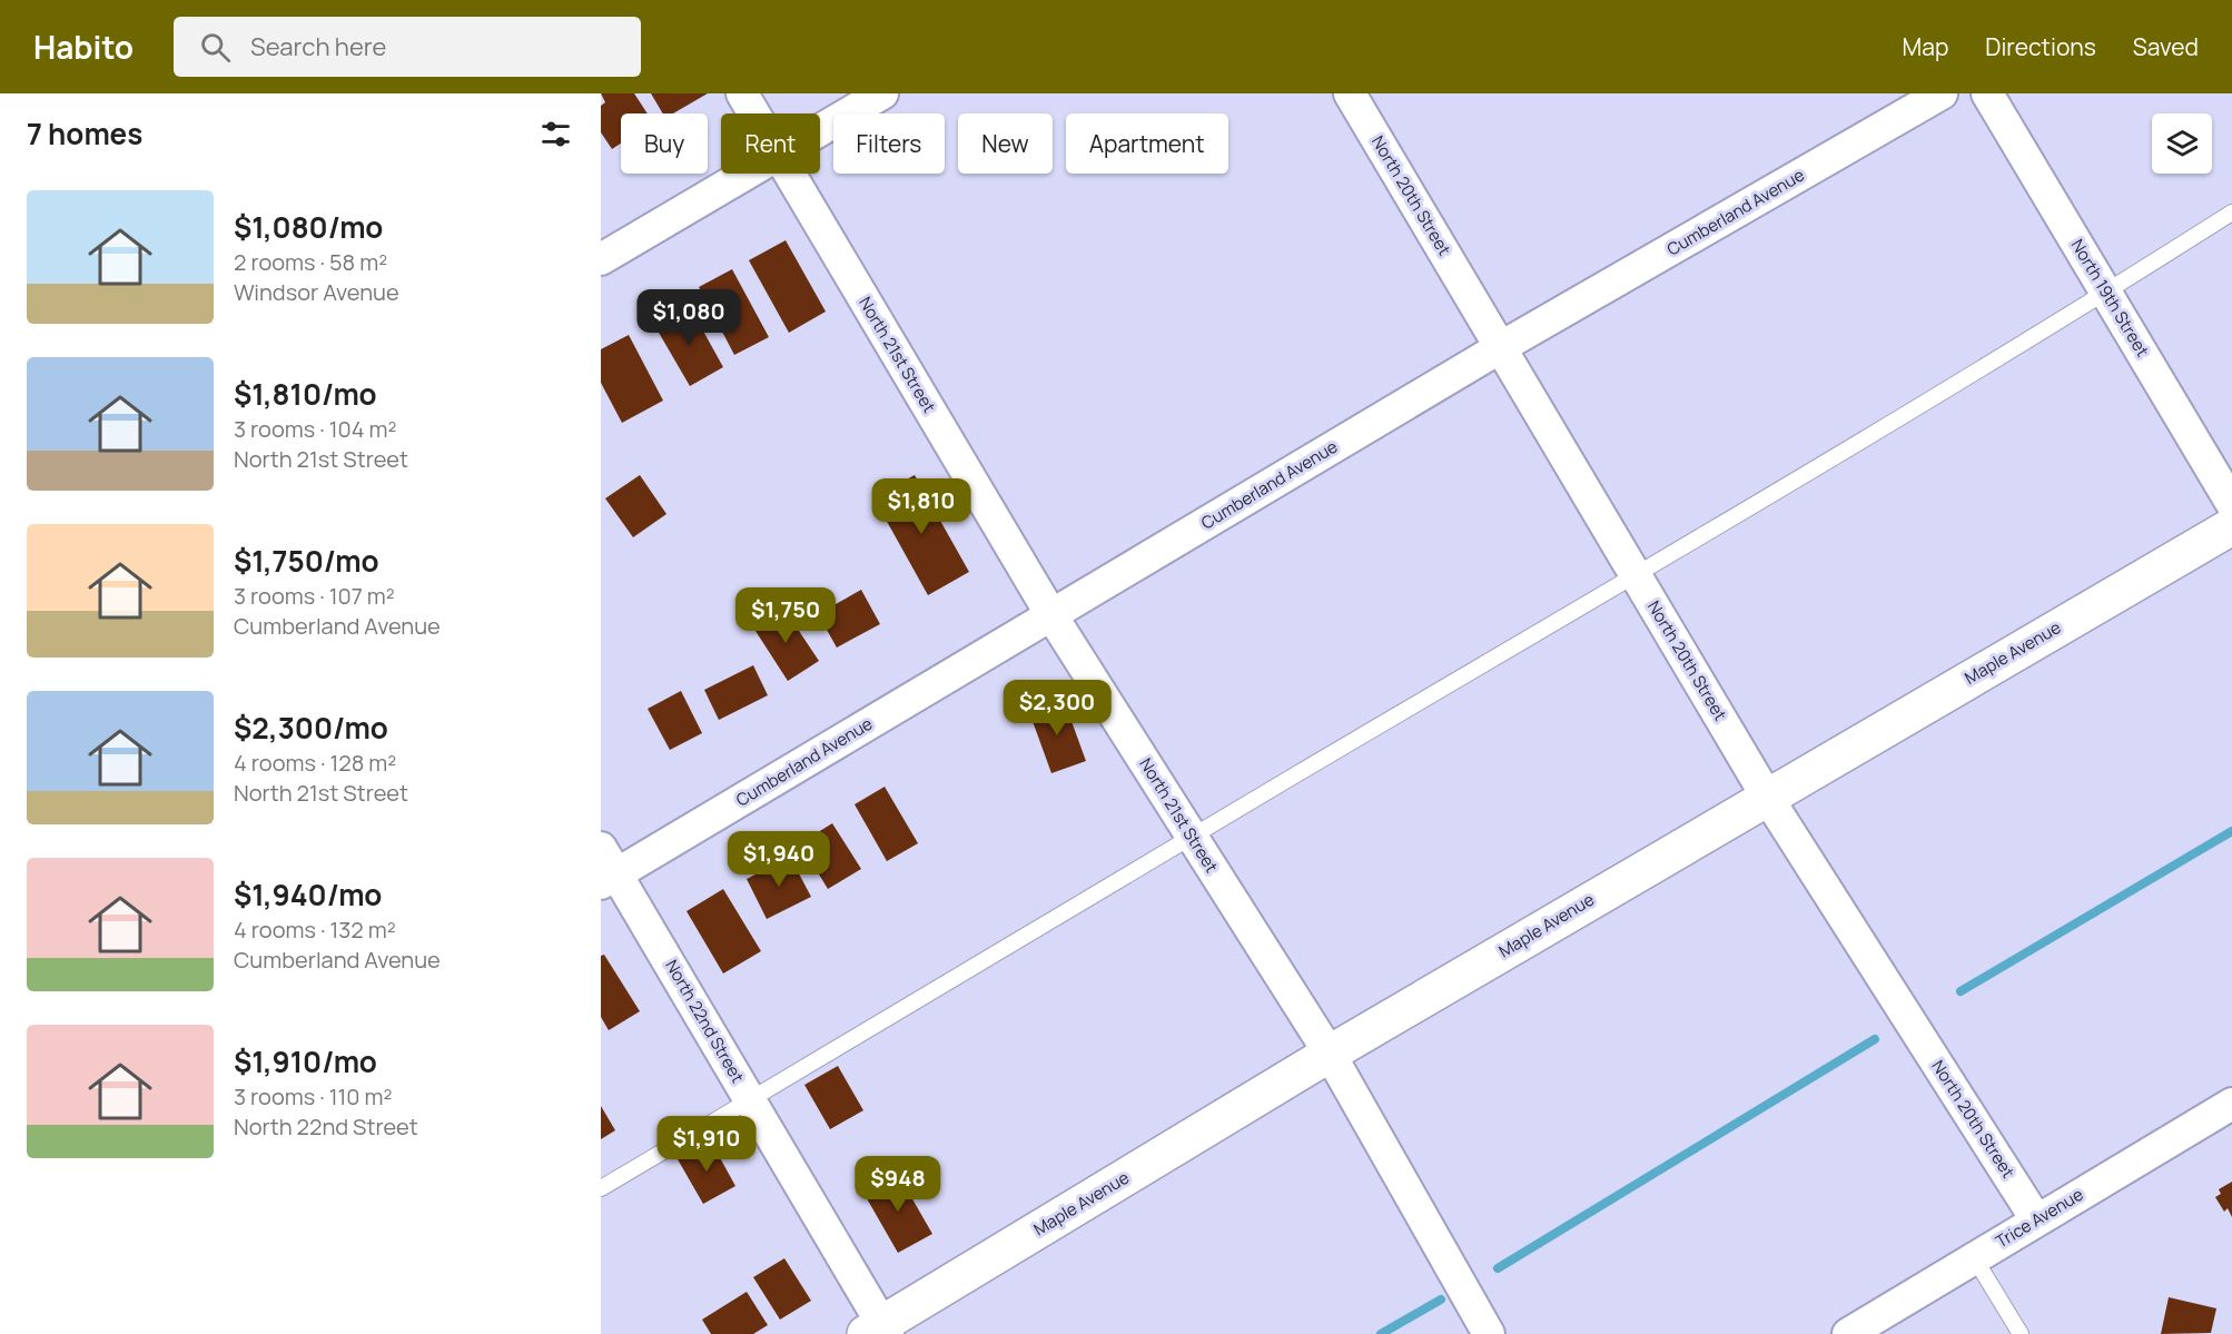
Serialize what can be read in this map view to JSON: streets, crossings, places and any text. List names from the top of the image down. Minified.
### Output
{"streets":{"street":["North 20th Street","Cumberland Avenue","North 19th Street","North 21st Street","Maple Avenue","North 22nd Street","Trice Avenue"]},"crossings":[["North 20th Street","Cumberland Avenue"],["North 20th Street","Maple Avenue"],["North 20th Street","Trice Avenue"],["Cumberland Avenue","North 21st Street"],["Cumberland Avenue","North 22nd Street"],["North 21st Street","Maple Avenue"],["Maple Avenue","North 22nd Street"]],"page":{"header":"Habito","search":"Search here","nav":["Map","Directions","Saved"],"heading":"7 homes","chip":["Buy","Rent","Filters","New","Apartment"],"list":[{"name":"$1,080/mo","note":"2 rooms · 58 m² · Windsor Avenue"},{"name":"$1,810/mo","note":"3 rooms · 104 m² · North 21st Street"},{"name":"$1,750/mo","note":"3 rooms · 107 m² · Cumberland Avenue"},{"name":"$2,300/mo","note":"4 rooms · 128 m² · North 21st Street"},{"name":"$1,940/mo","note":"4 rooms · 132 m² · Cumberland Avenue"},{"name":"$1,910/mo","note":"3 rooms · 110 m² · North 22nd Street"}],"price":["$1,080","$1,810","$1,750","$2,300","$1,940","$1,910","$948"]}}
